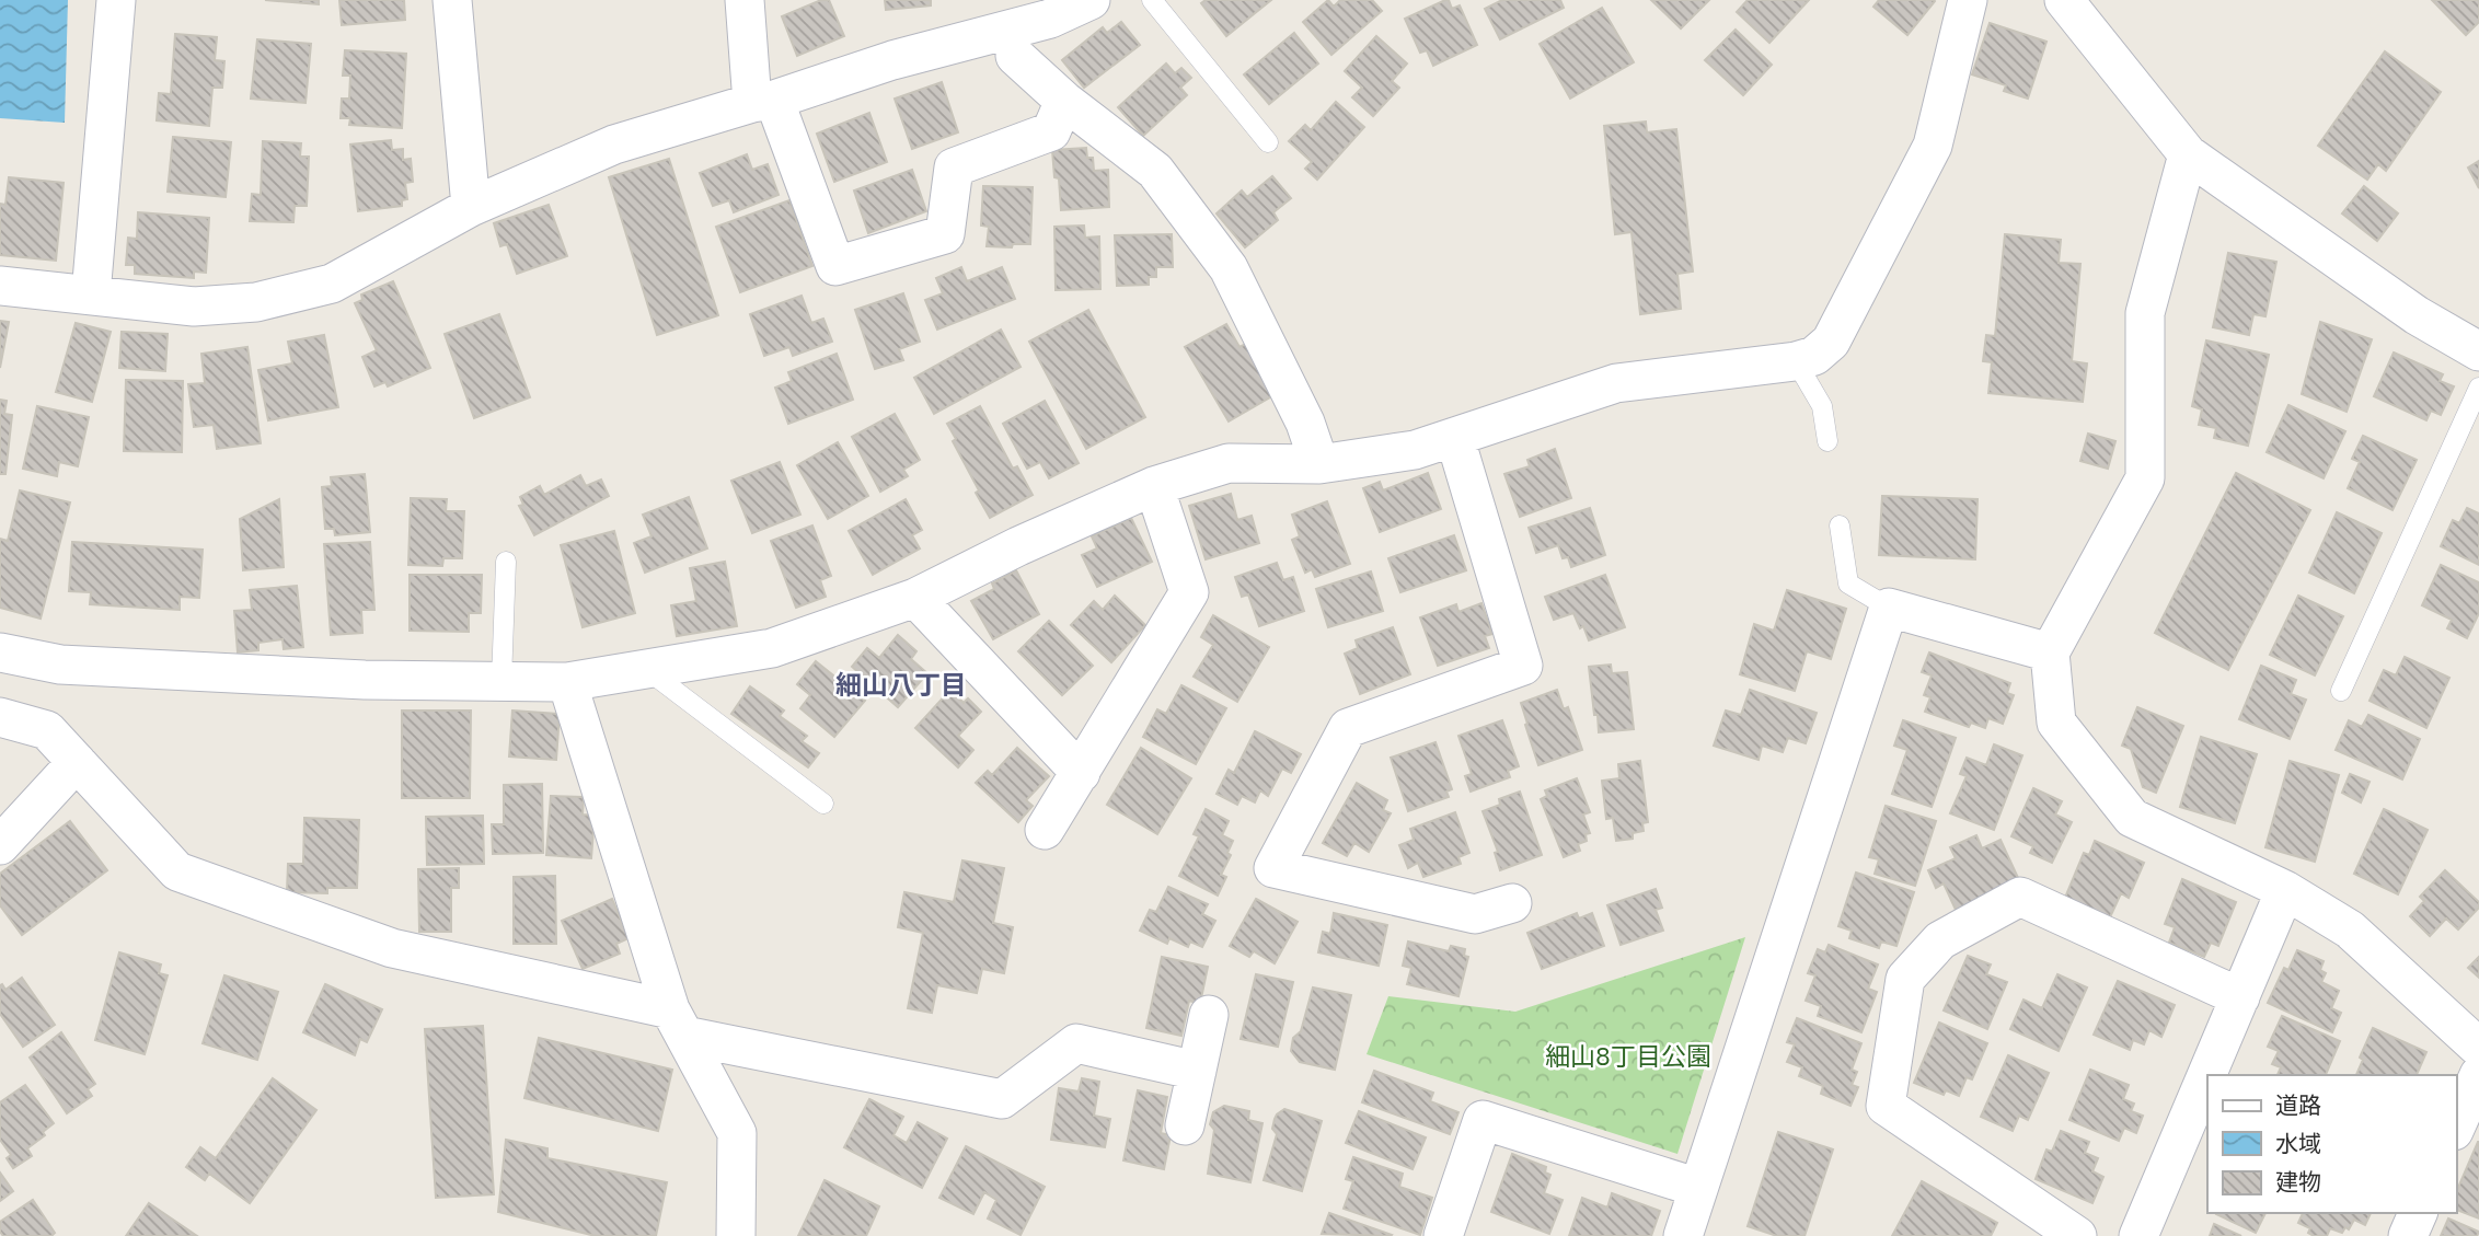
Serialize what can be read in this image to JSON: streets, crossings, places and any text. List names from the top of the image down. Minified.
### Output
{"districts":["細山八丁目"],"parks":["細山8丁目公園"],"legend":["道路","水域","建物"]}
